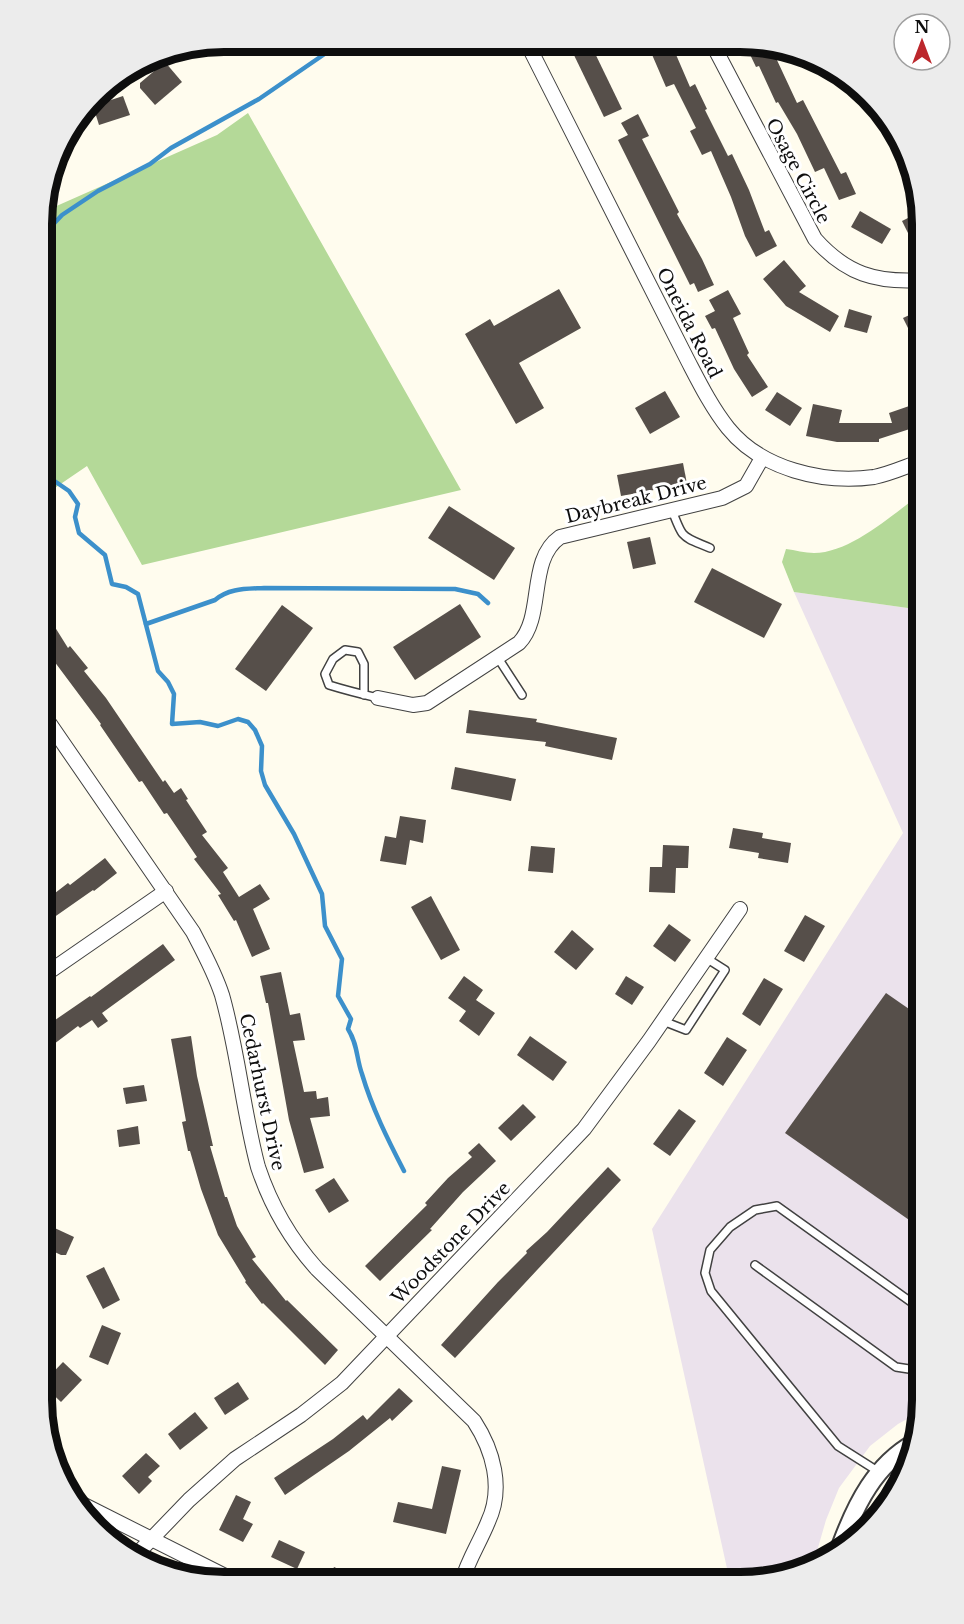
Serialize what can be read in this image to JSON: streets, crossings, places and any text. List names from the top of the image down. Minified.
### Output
{"streets":{"street":["Osage Circle","Oneida Road","Daybreak Drive","Cedarhurst Drive","Woodstone Drive"]},"crossings":[["Oneida Road","Daybreak Drive"],["Cedarhurst Drive","Woodstone Drive"]],"north":"top"}
